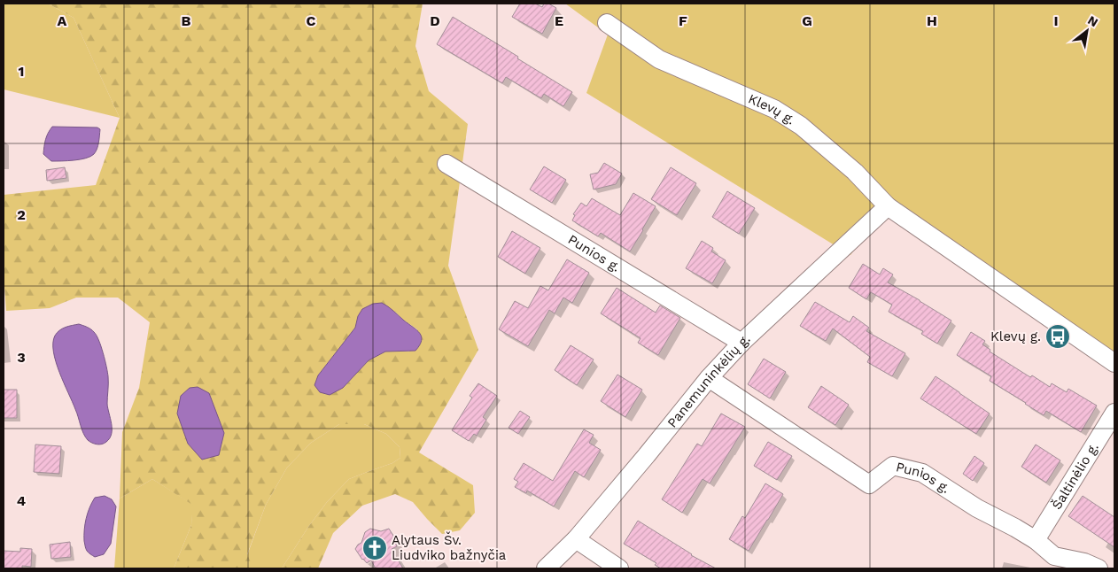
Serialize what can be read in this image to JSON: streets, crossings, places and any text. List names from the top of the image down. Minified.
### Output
{"streets":{"street":["Klevų g.","Punios g.","Panemuninkėlių g.","Šaltinėlio g."]},"crossings":[["Klevų g.","Panemuninkėlių g."],["Punios g.","Panemuninkėlių g."],["Punios g.","Šaltinėlio g."]],"places":{"bus stop":["Klevų g."],"church":["Alytaus Šv. Liudviko bažnyčia"]},"north":"top right","grid":{"columns":["A","B","C","D","E","F","G","H","I"],"rows":["1","2","3","4"]}}
